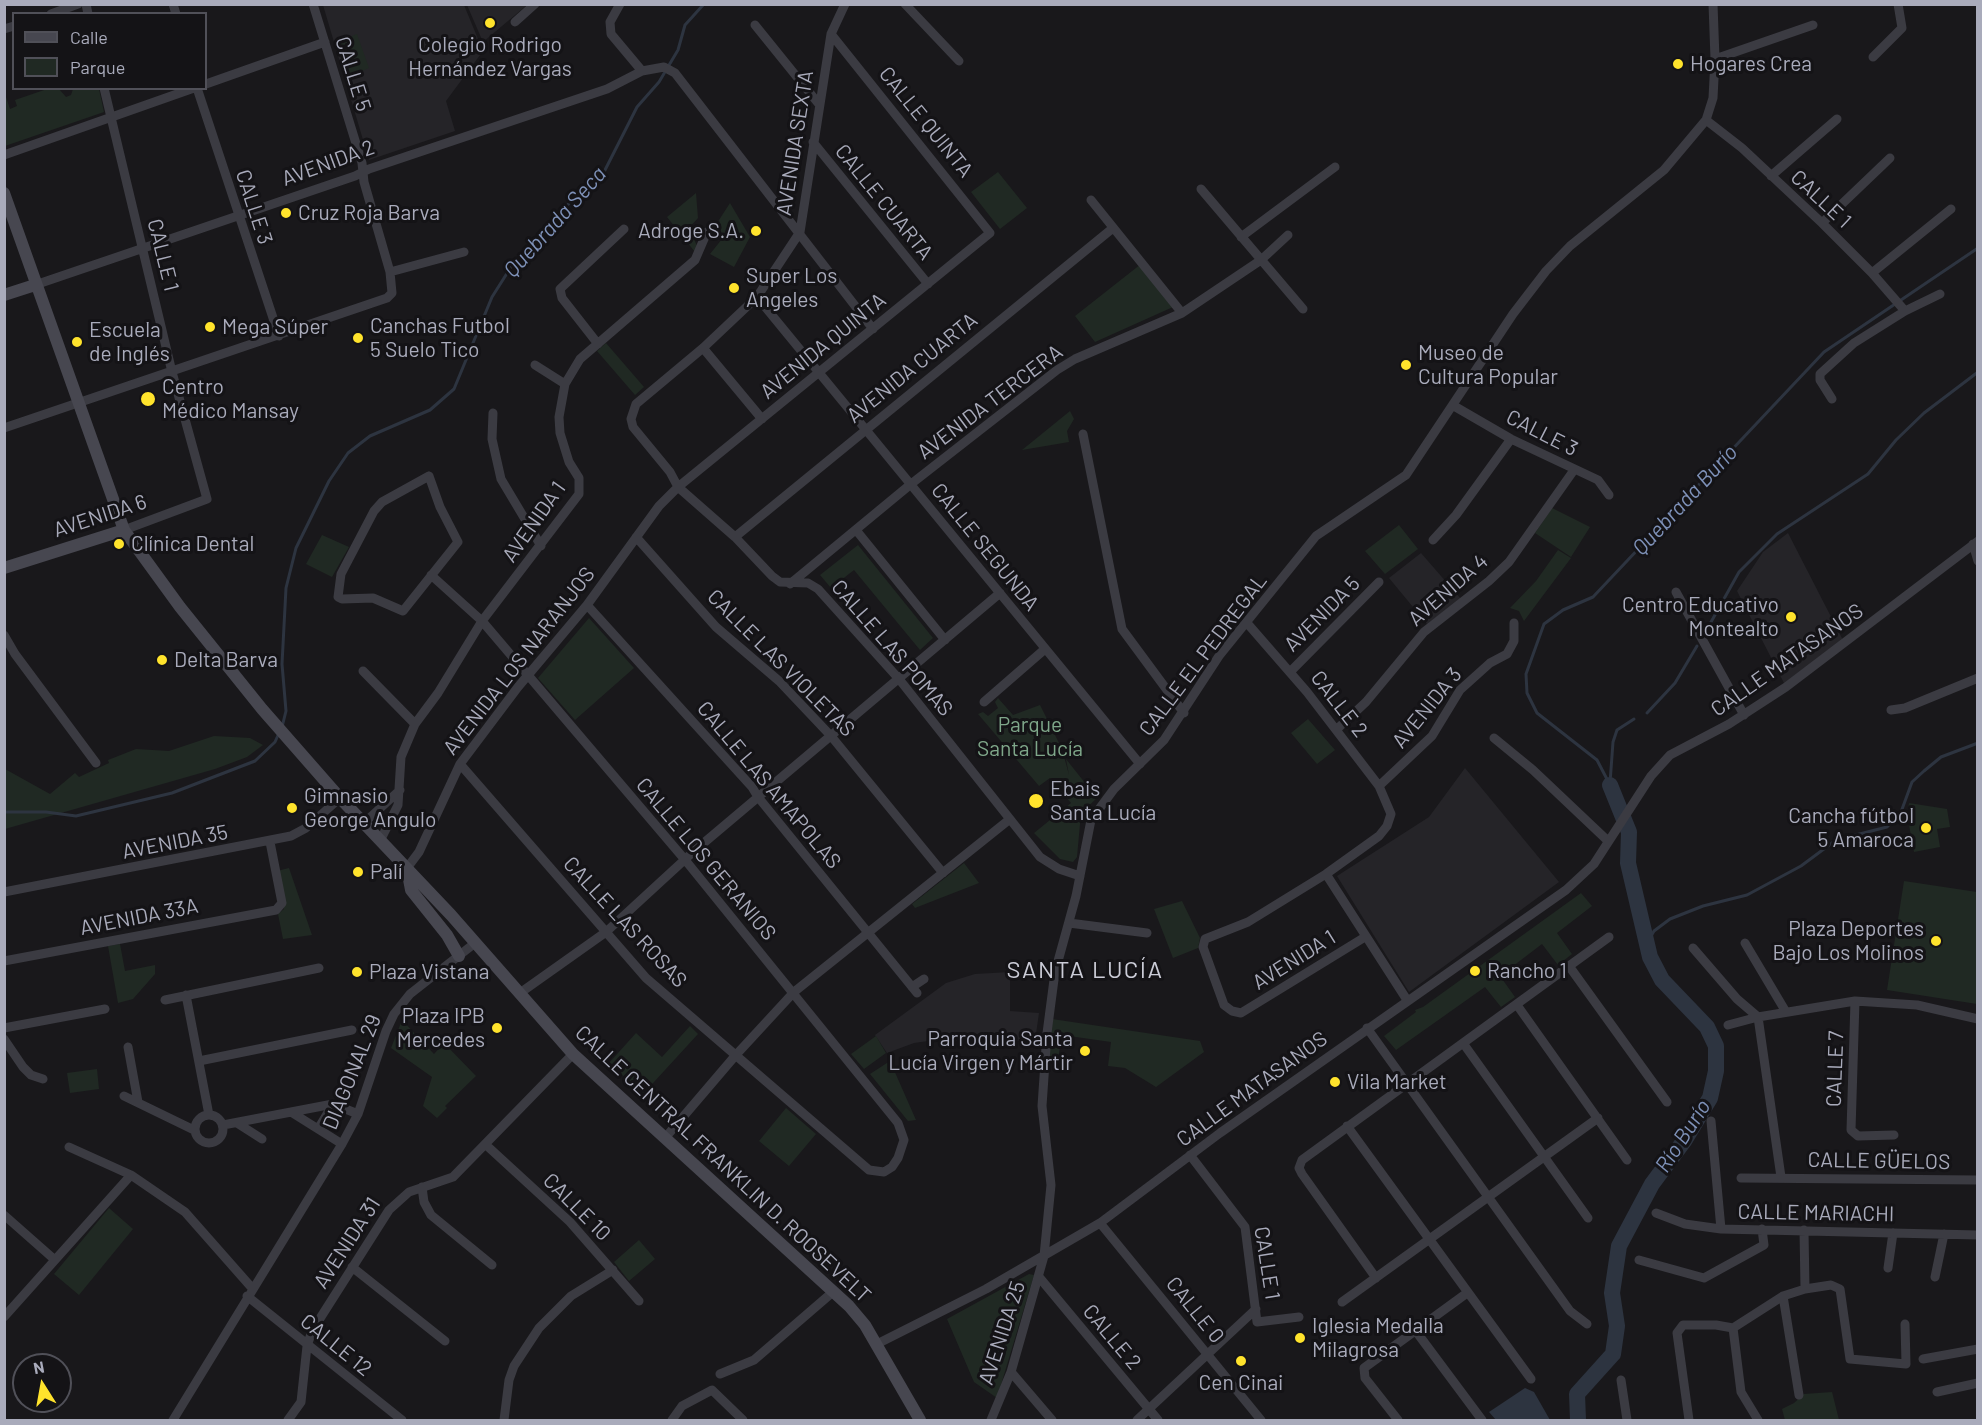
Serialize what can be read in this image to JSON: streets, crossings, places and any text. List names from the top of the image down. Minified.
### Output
{"streets":{"main road":["AVENIDA 2","AVENIDA 6","CALLE CENTRAL FRANKLIN D. ROOSEVELT"],"street":["CALLE 5","CALLE QUINTA","AVENIDA SEXTA","CALLE 1","CALLE CUARTA","CALLE 3","AVENIDA QUINTA","AVENIDA CUARTA","AVENIDA TERCERA","AVENIDA 1","CALLE SEGUNDA","AVENIDA 4","AVENIDA 5","CALLE LAS POMAS","CALLE EL PEDREGAL","CALLE MATASANOS","AVENIDA LOS NARANJOS","CALLE LAS VIOLETAS","CALLE 2","AVENIDA 3","CALLE LAS AMAPOLAS","AVENIDA 35","CALLE LOS GERANIOS","AVENIDA 33A","CALLE LAS ROSAS","CALLE 7","DIAGONAL 29","CALLE GÜELOS","CALLE 10","CALLE MARIACHI","AVENIDA 31","CALLE 0","AVENIDA 25","CALLE 12"]},"crossings":[["CALLE 5","AVENIDA 2"],["CALLE 5","CALLE 3"],["CALLE QUINTA","AVENIDA SEXTA"],["CALLE QUINTA","AVENIDA QUINTA"],["AVENIDA SEXTA","AVENIDA 2"],["AVENIDA SEXTA","CALLE CUARTA"],["AVENIDA SEXTA","CALLE SEGUNDA"],["AVENIDA SEXTA","CALLE LAS POMAS"],["AVENIDA 2","CALLE 1"],["AVENIDA 2","CALLE 3"],["AVENIDA 2","CALLE CENTRAL FRANKLIN D. ROOSEVELT"],["CALLE 1","AVENIDA 6"],["CALLE 1","CALLE EL PEDREGAL"],["CALLE 1","CALLE MATASANOS"],["CALLE CUARTA","AVENIDA QUINTA"],["CALLE 3","AVENIDA 4"],["CALLE 3","CALLE EL PEDREGAL"],["AVENIDA QUINTA","CALLE SEGUNDA"],["AVENIDA QUINTA","CALLE LAS POMAS"],["AVENIDA QUINTA","AVENIDA LOS NARANJOS"],["AVENIDA CUARTA","CALLE SEGUNDA"],["AVENIDA CUARTA","CALLE LAS POMAS"],["AVENIDA TERCERA","CALLE SEGUNDA"],["AVENIDA TERCERA","CALLE LAS POMAS"],["AVENIDA 6","CALLE CENTRAL FRANKLIN D. ROOSEVELT"],["AVENIDA 1","CALLE 2"],["AVENIDA 1","CALLE LOS GERANIOS"],["AVENIDA 1","CALLE CENTRAL FRANKLIN D. ROOSEVELT"],["CALLE SEGUNDA","CALLE EL PEDREGAL"],["AVENIDA 4","CALLE 2"],["AVENIDA 5","CALLE 2"],["CALLE LAS POMAS","CALLE EL PEDREGAL"],["CALLE LAS POMAS","AVENIDA LOS NARANJOS"],["CALLE EL PEDREGAL","CALLE MATASANOS"],["CALLE EL PEDREGAL","CALLE 2"],["CALLE EL PEDREGAL","AVENIDA 25"],["CALLE MATASANOS","CALLE CENTRAL FRANKLIN D. ROOSEVELT"],["CALLE MATASANOS","CALLE 0"],["CALLE MATASANOS","AVENIDA 25"],["AVENIDA LOS NARANJOS","CALLE LAS VIOLETAS"],["AVENIDA LOS NARANJOS","CALLE LAS AMAPOLAS"],["AVENIDA LOS NARANJOS","CALLE LOS GERANIOS"],["AVENIDA LOS NARANJOS","CALLE LAS ROSAS"],["AVENIDA LOS NARANJOS","CALLE CENTRAL FRANKLIN D. ROOSEVELT"],["CALLE 2","AVENIDA 3"],["CALLE 2","AVENIDA 25"],["AVENIDA 35","AVENIDA 33A"],["AVENIDA 35","CALLE CENTRAL FRANKLIN D. ROOSEVELT"],["CALLE LOS GERANIOS","CALLE LAS ROSAS"],["DIAGONAL 29","CALLE CENTRAL FRANKLIN D. ROOSEVELT"],["DIAGONAL 29","CALLE 12"],["CALLE CENTRAL FRANKLIN D. ROOSEVELT","AVENIDA 31"],["CALLE 10","AVENIDA 31"],["AVENIDA 31","CALLE 12"]],"districts":["SANTA LUCÍA"],"water":["Quebrada Seca","Quebrada Burío","Río Burío"],"parks":["Parque Santa Lucía"],"places":["Colegio Rodrigo Hernández Vargas","Hogares Crea","Cruz Roja Barva","Adroge S.A.","Super Los Angeles","Mega Súper","Canchas Futbol 5 Suelo Tico","Escuela de Inglés","Museo de Cultura Popular","Centro Médico Mansay","Clínica Dental","Centro Educativo Montealto","Delta Barva","Ebais Santa Lucía","Gimnasio George Angulo","Cancha fútbol 5 Amaroca","Palí","Plaza Deportes Bajo Los Molinos","Rancho 1","Plaza Vistana","Plaza IPB Mercedes","Parroquia Santa Lucía Virgen y Mártir","Vila Market","Iglesia Medalla Milagrosa","Cen Cinai"],"legend":["Calle","Parque"],"north":"top"}
